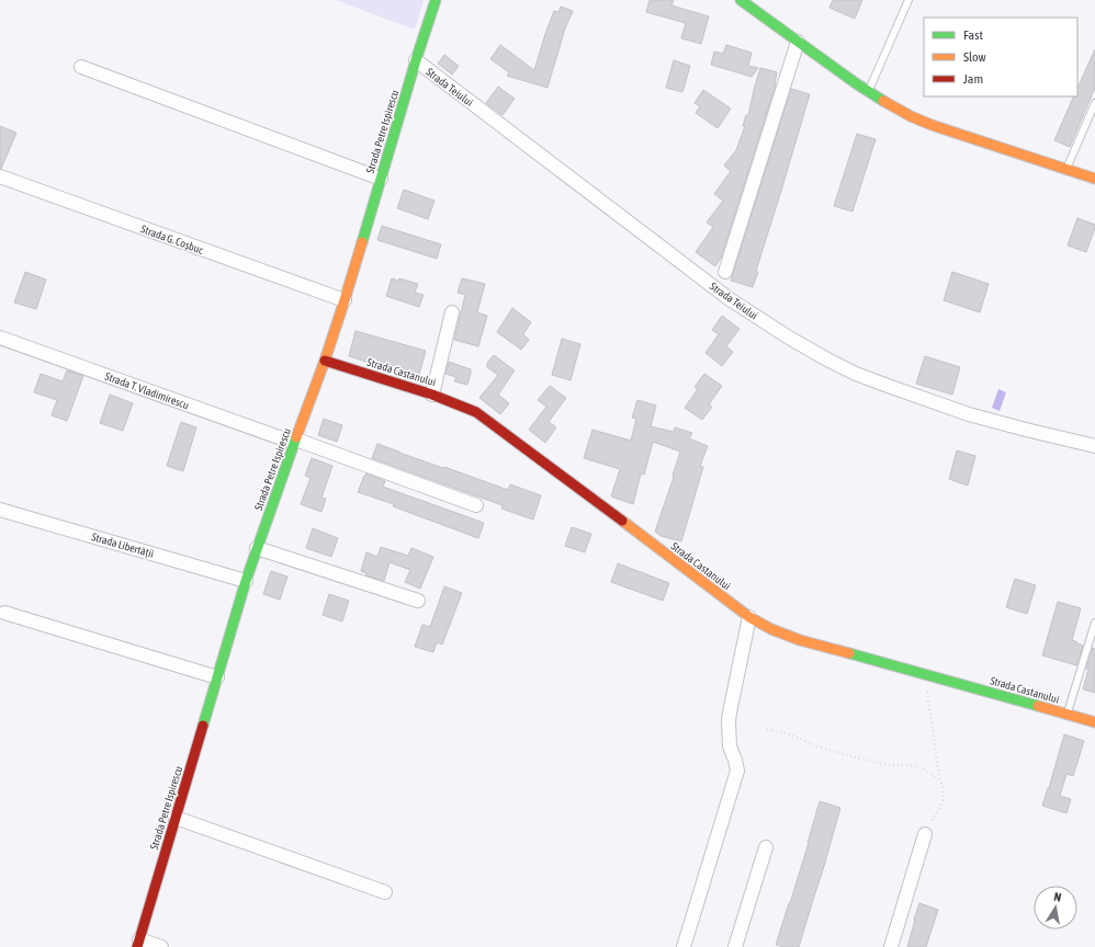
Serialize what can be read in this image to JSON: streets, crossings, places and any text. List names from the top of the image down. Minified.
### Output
{"streets":{"street":["Strada Teiului","Strada Petre Ispirescu","Strada G. Coșbuc","Strada Castanului","Strada T. Vladimirescu","Strada Libertății"]},"crossings":[["Strada Teiului","Strada Petre Ispirescu"],["Strada Petre Ispirescu","Strada G. Coșbuc"],["Strada Petre Ispirescu","Strada Castanului"],["Strada Petre Ispirescu","Strada T. Vladimirescu"],["Strada Petre Ispirescu","Strada Libertății"]],"legend":["Fast","Slow","Jam"],"north":"top"}
